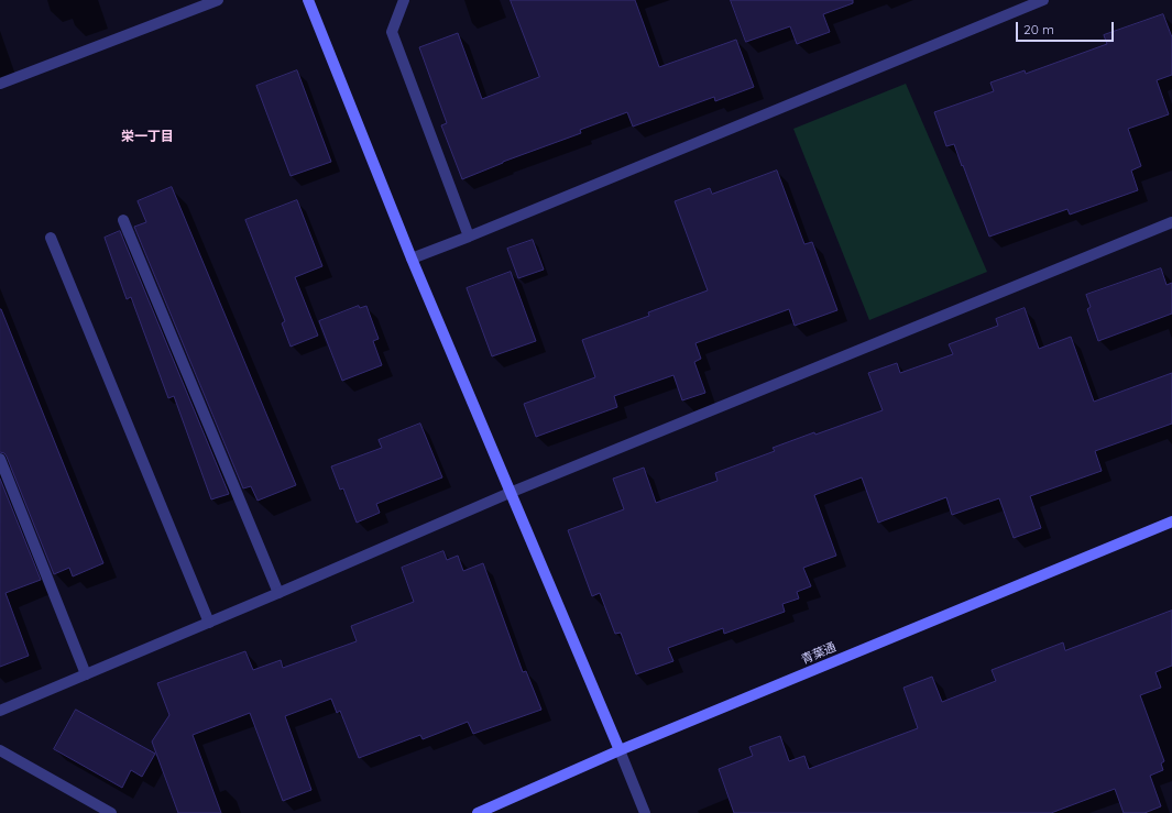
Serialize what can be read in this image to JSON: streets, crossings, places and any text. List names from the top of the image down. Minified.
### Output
{"streets":{"street":["青葉通"]},"districts":["栄一丁目"],"scale_bar":"20 m"}
